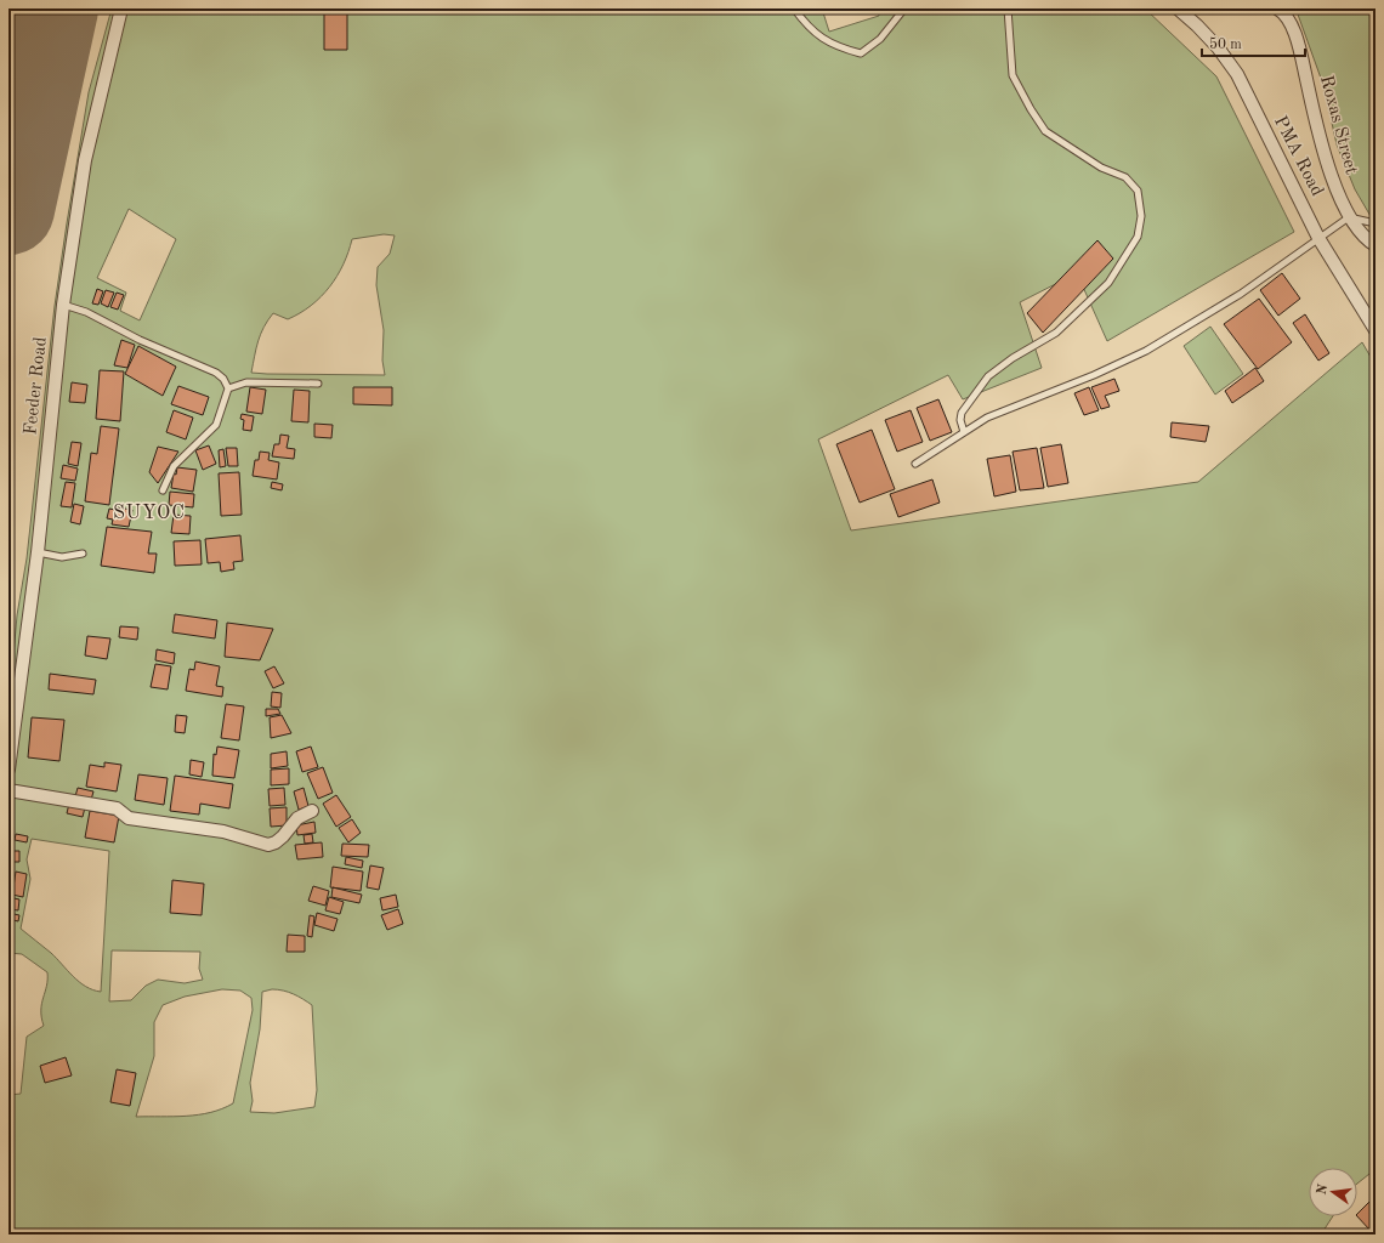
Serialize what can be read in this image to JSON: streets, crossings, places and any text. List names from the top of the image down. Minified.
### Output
{"streets":{"street":["Roxas Street","PMA Road","Feeder Road"]},"districts":["SUYOC"],"scale_bar":"50 m","north":"left"}
